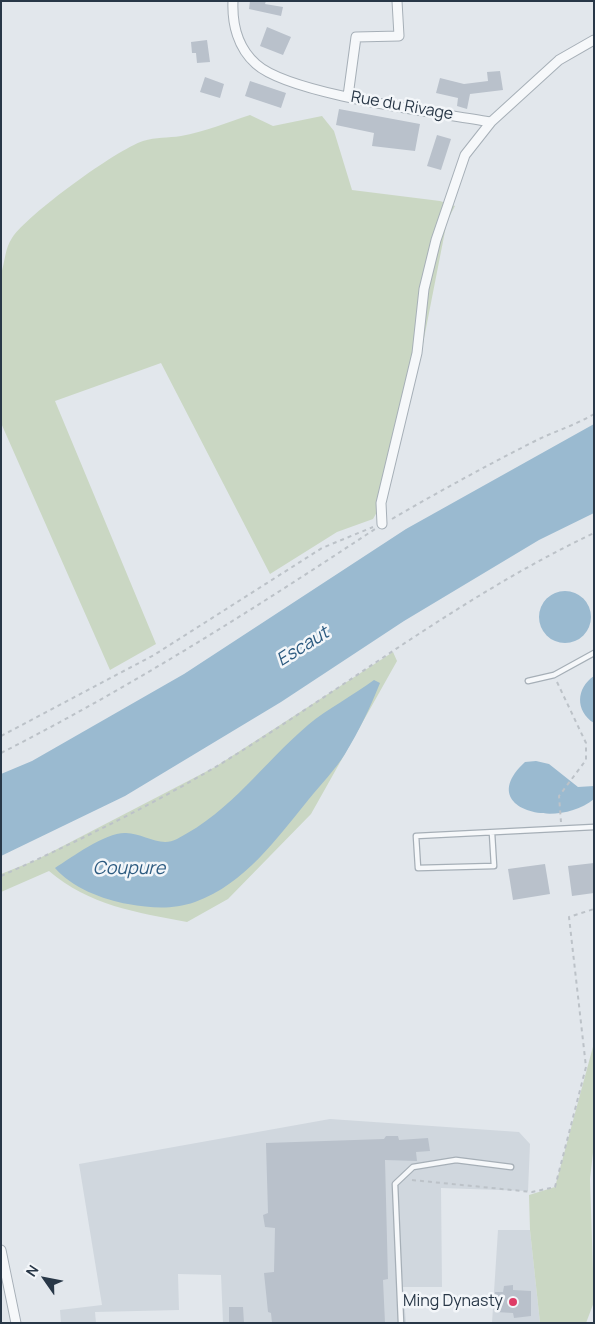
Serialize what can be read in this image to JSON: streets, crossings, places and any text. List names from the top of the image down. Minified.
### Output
{"streets":{"street":["Rue du Rivage"]},"water":["Escaut","Coupure"],"places":["Ming Dynasty"],"north":"top left"}
